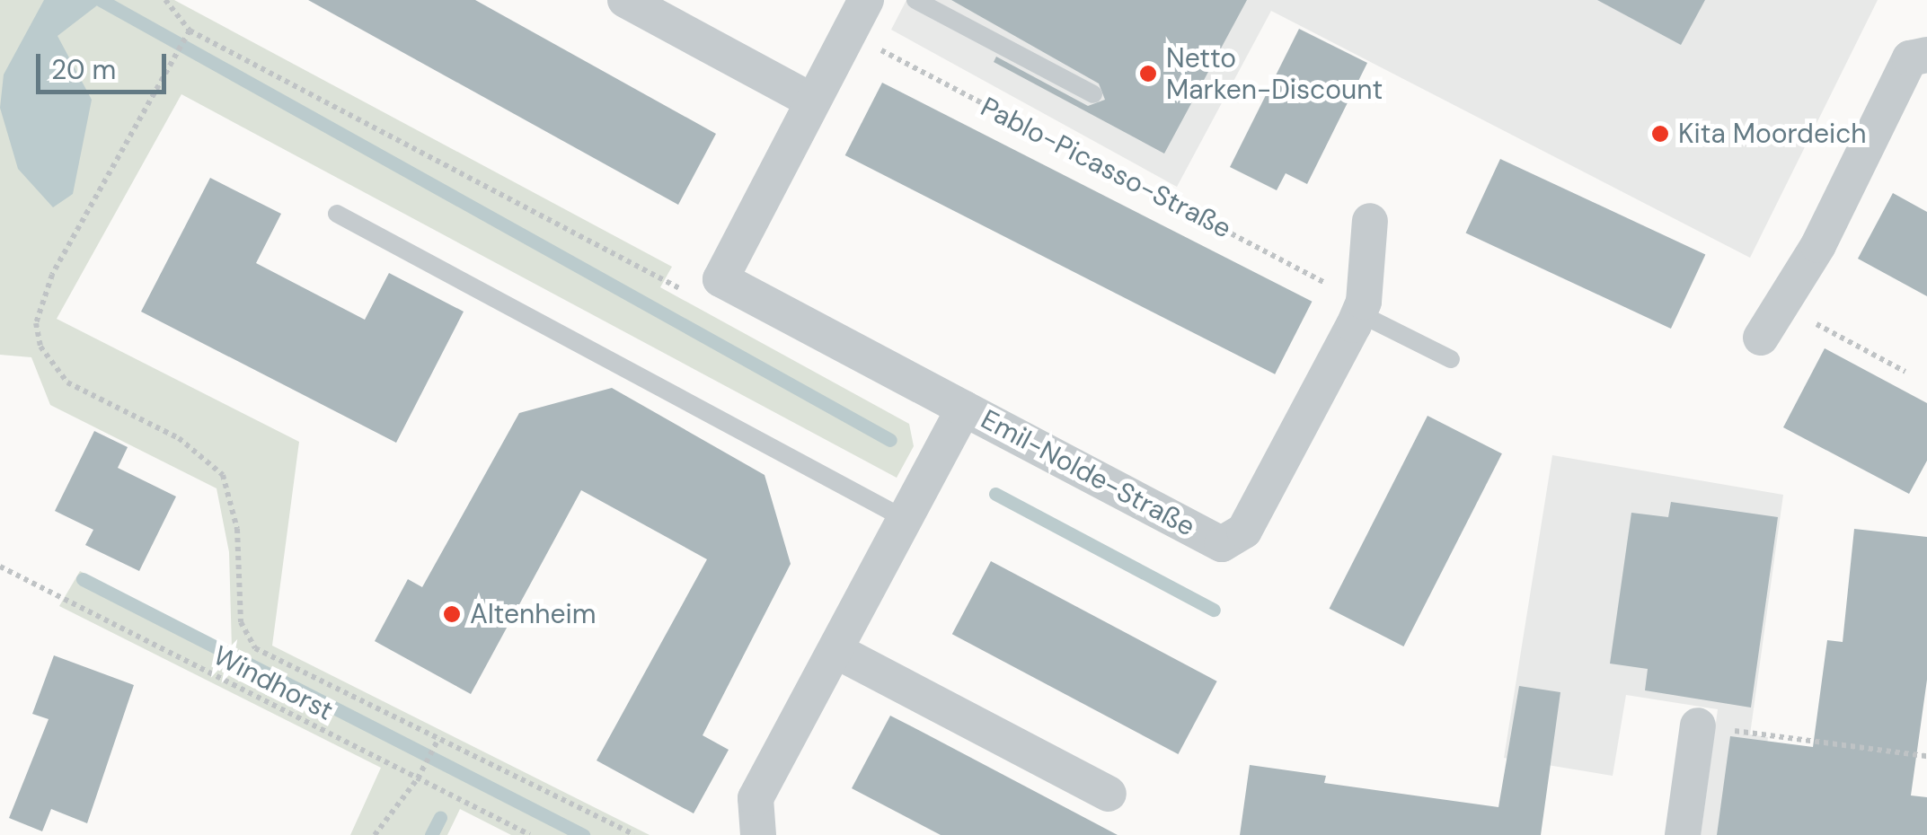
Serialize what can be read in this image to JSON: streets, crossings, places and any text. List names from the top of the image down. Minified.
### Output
{"streets":{"street":["Emil-Nolde-Straße"],"path":["Pablo-Picasso-Straße","Windhorst"]},"crossings":[["Pablo-Picasso-Straße","Emil-Nolde-Straße"]],"places":["Netto Marken-Discount","Kita Moordeich","Altenheim"],"scale_bar":"20 m"}
